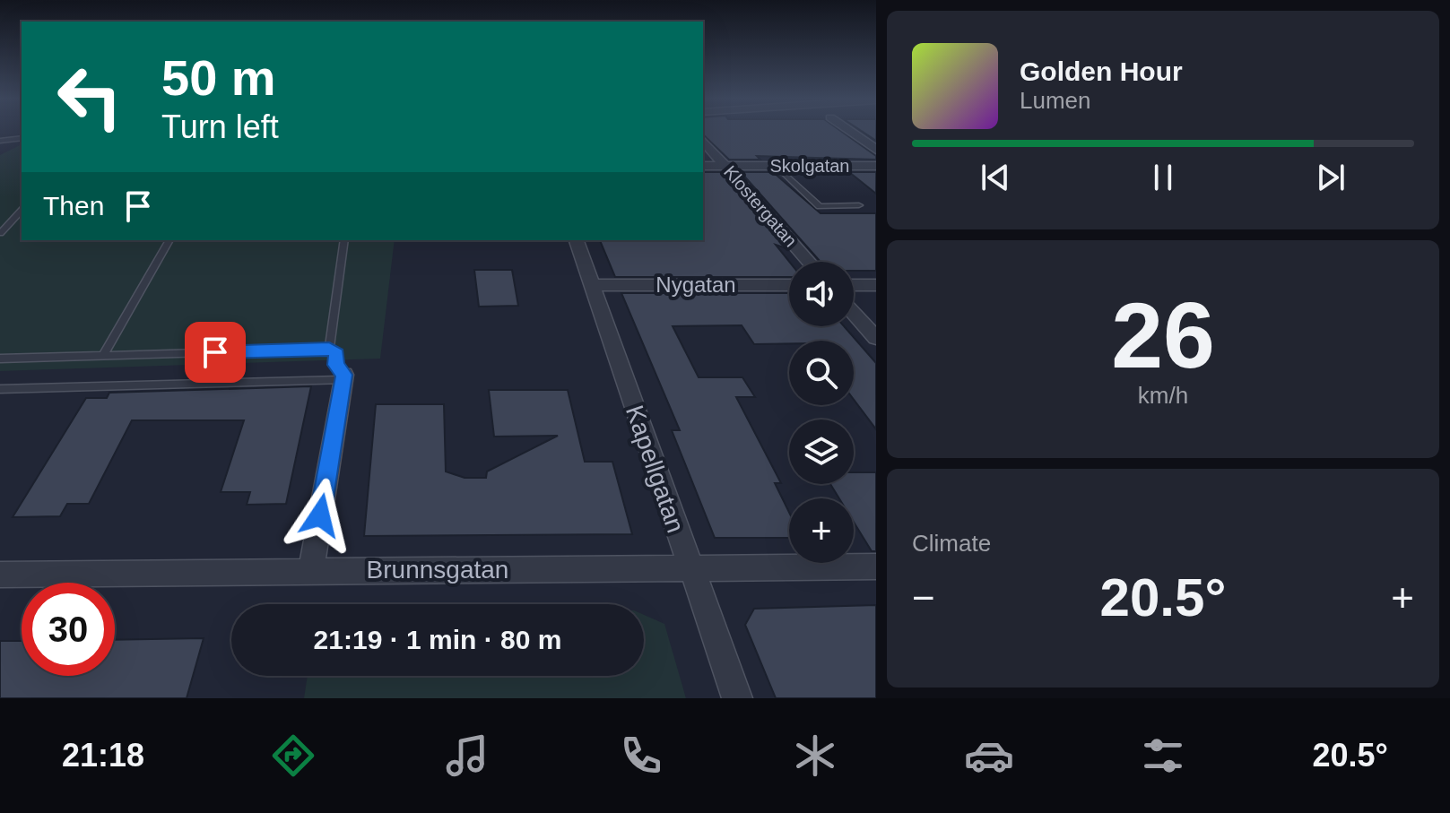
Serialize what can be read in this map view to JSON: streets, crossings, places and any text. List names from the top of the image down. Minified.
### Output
{"streets":{"street":["Skolgatan","Klostergatan","Nygatan","Kapellgatan","Brunnsgatan"]},"crossings":[["Skolgatan","Klostergatan"],["Nygatan","Kapellgatan"],["Kapellgatan","Brunnsgatan"]],"page":{"turn":["50 m","Turn left"],"song":["Golden Hour","Lumen"],"then":"Then","tile":[["26","km/h"],"Climate"],"map_buttons":"+","heat":["−","20.5°","+"],"limit":"30","trip":"21:19 · 1 min · 80 m","tabs":["21:18","20.5°"]}}
